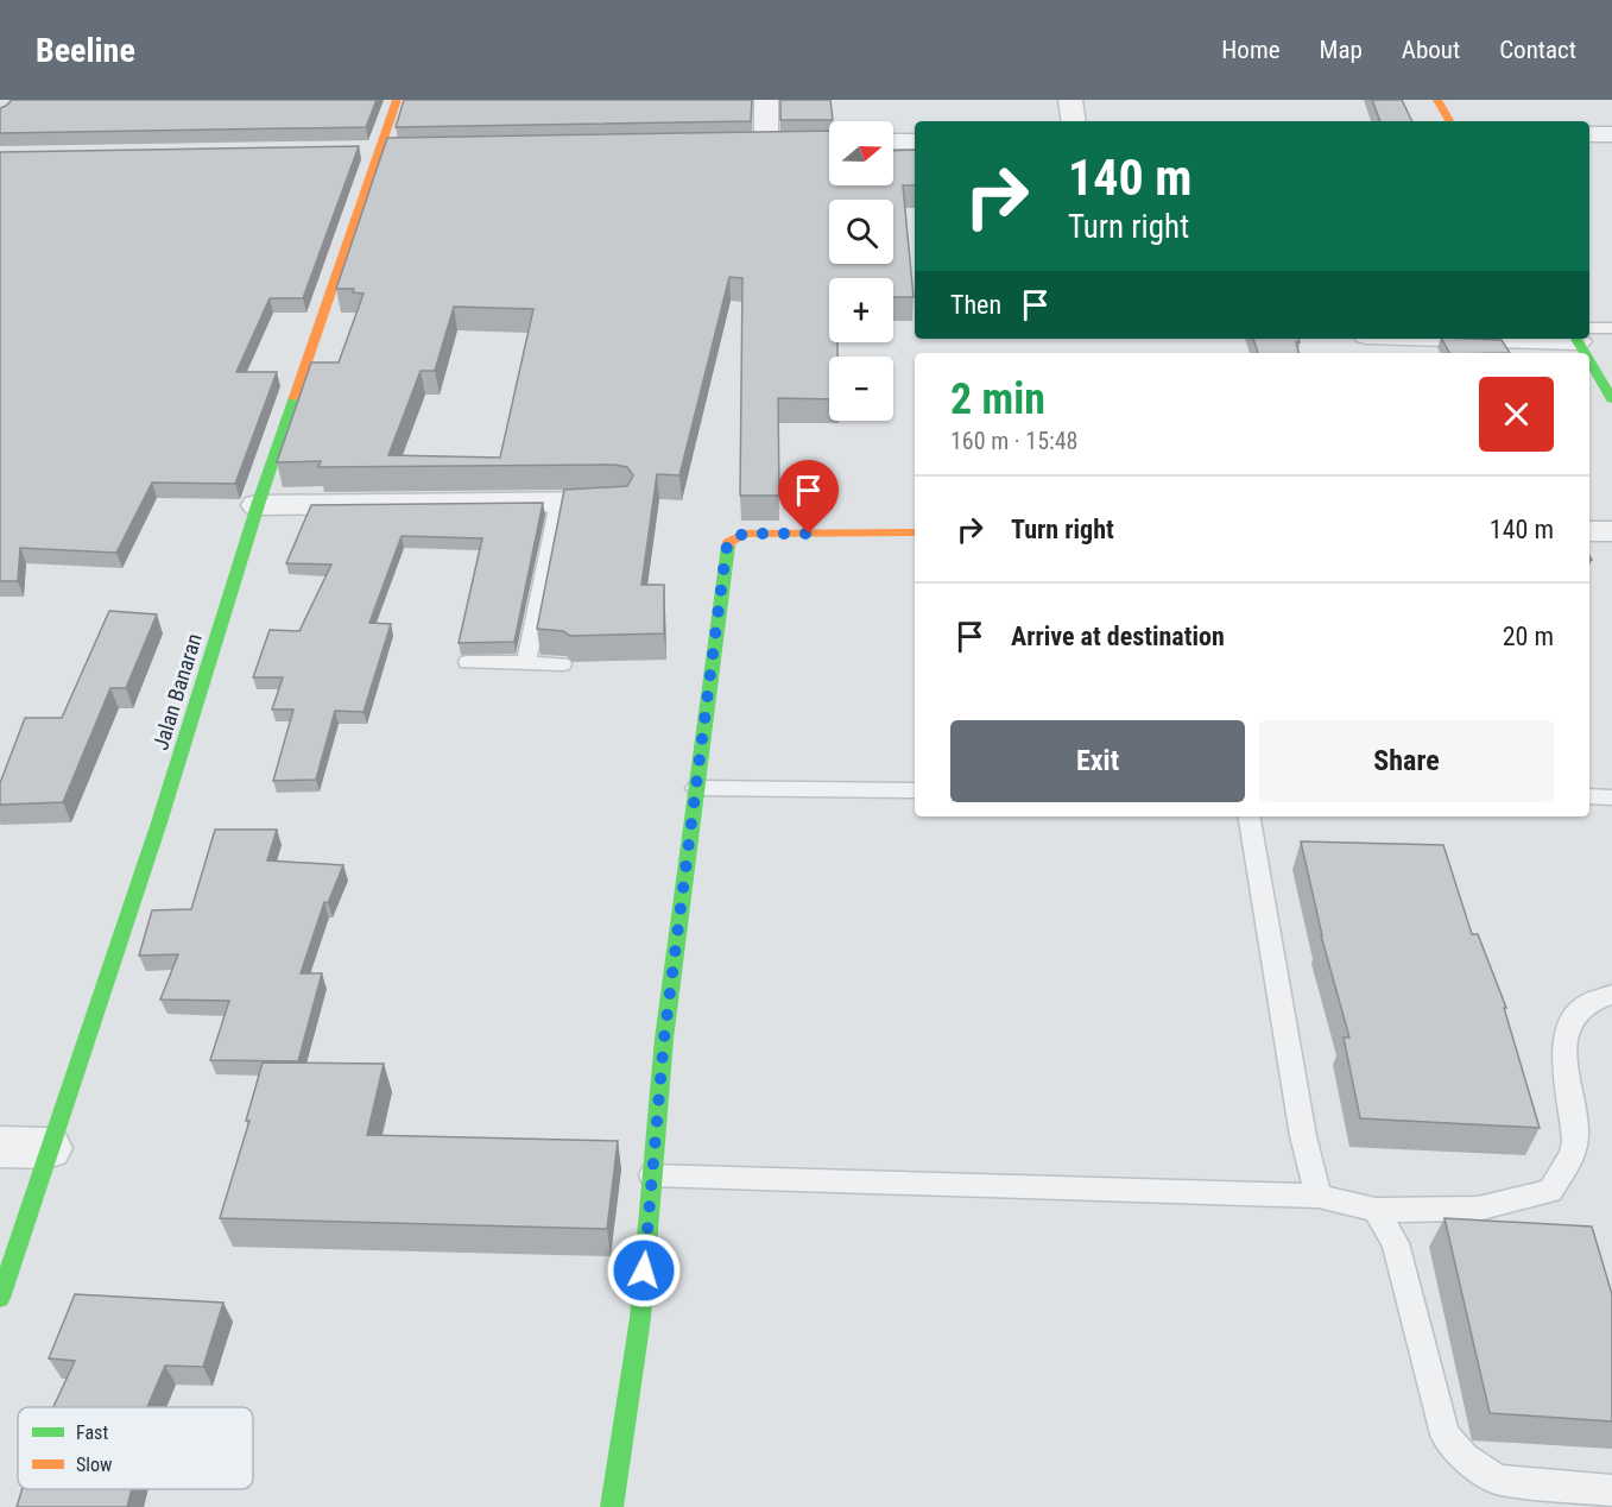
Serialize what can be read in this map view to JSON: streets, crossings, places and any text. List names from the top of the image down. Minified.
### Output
{"streets":{"street":["Jalan Banaran"]},"legend":["Fast","Slow"],"north":"right","page":{"header":"Beeline","nav":["Home","Map","About","Contact"],"map_buttons":["+","−"],"turn":["140 m","Turn right"],"then":"Then","heading":["2 min","160 m · 15:48"],"list":[{"name":"Turn right","value":"140 m"},{"name":"Arrive at destination","value":"20 m"}],"buttons":["Exit","Share"]}}
